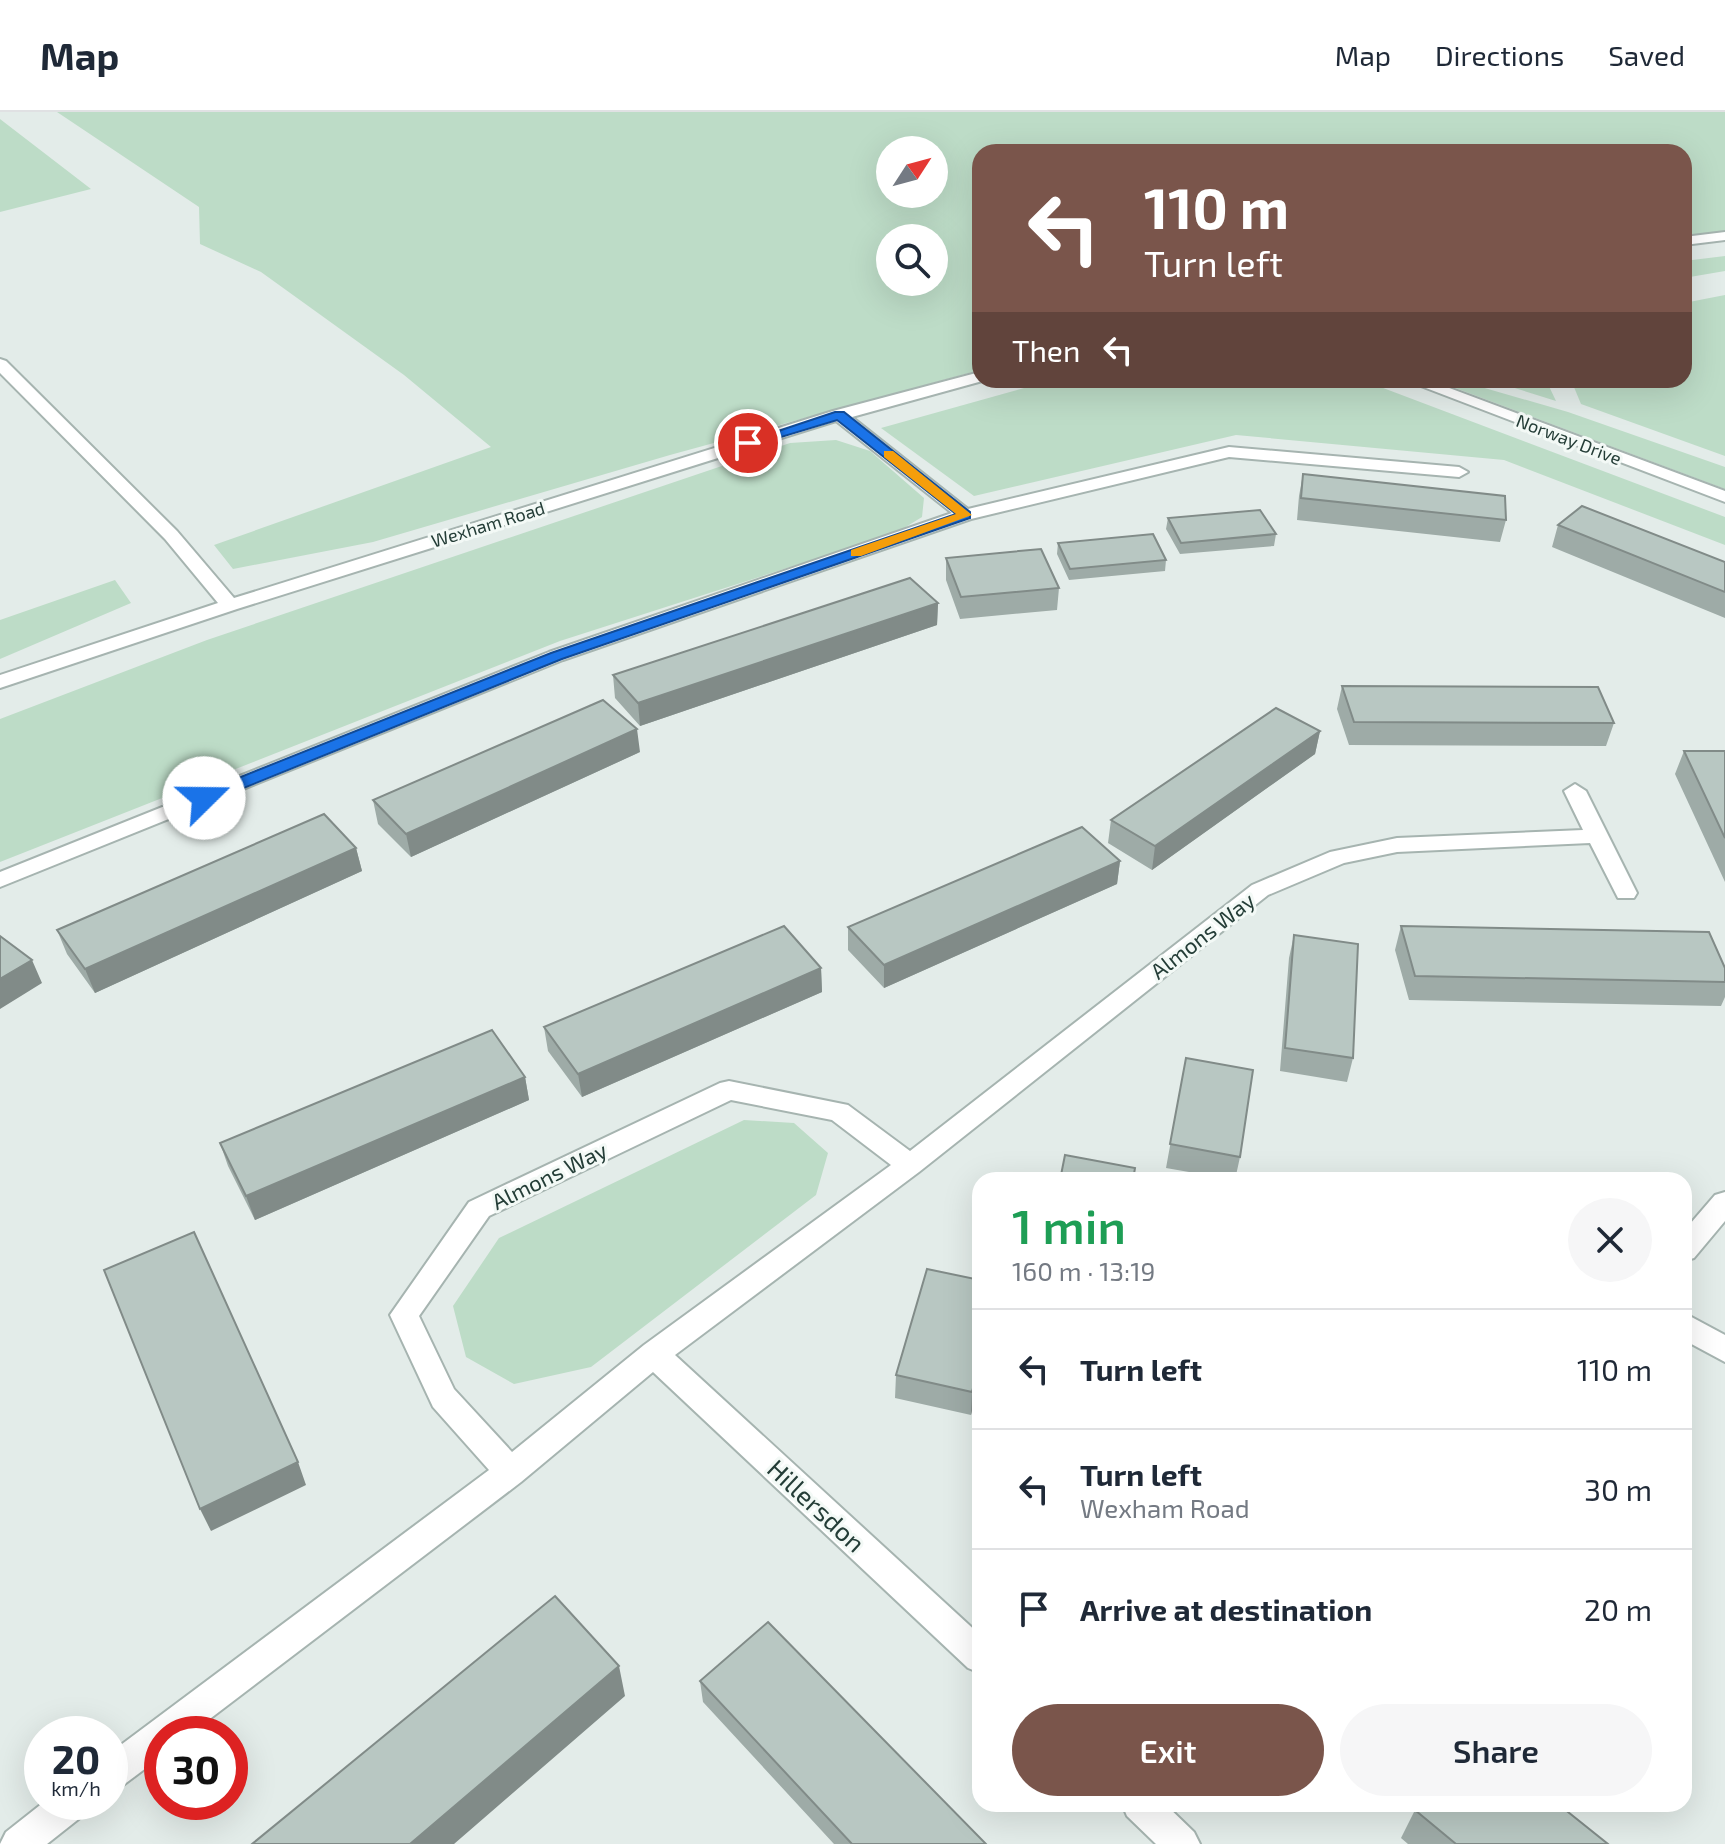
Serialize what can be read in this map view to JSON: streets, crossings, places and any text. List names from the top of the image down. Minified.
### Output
{"streets":{"street":["Norway Drive","Wexham Road","Almons Way","Hillersdon"]},"crossings":[["Almons Way","Hillersdon"]],"north":"top right","page":{"header":"Map","nav":["Map","Directions","Saved"],"turn":["110 m","Turn left"],"then":"Then","heading":["1 min","160 m · 13:19"],"list":[{"name":"Turn left","value":"110 m"},{"name":"Turn left","note":"Wexham Road","value":"30 m"},{"name":"Arrive at destination","value":"20 m"}],"buttons":["Exit","Share"],"speed":"20 km/h","limit":"30"}}
